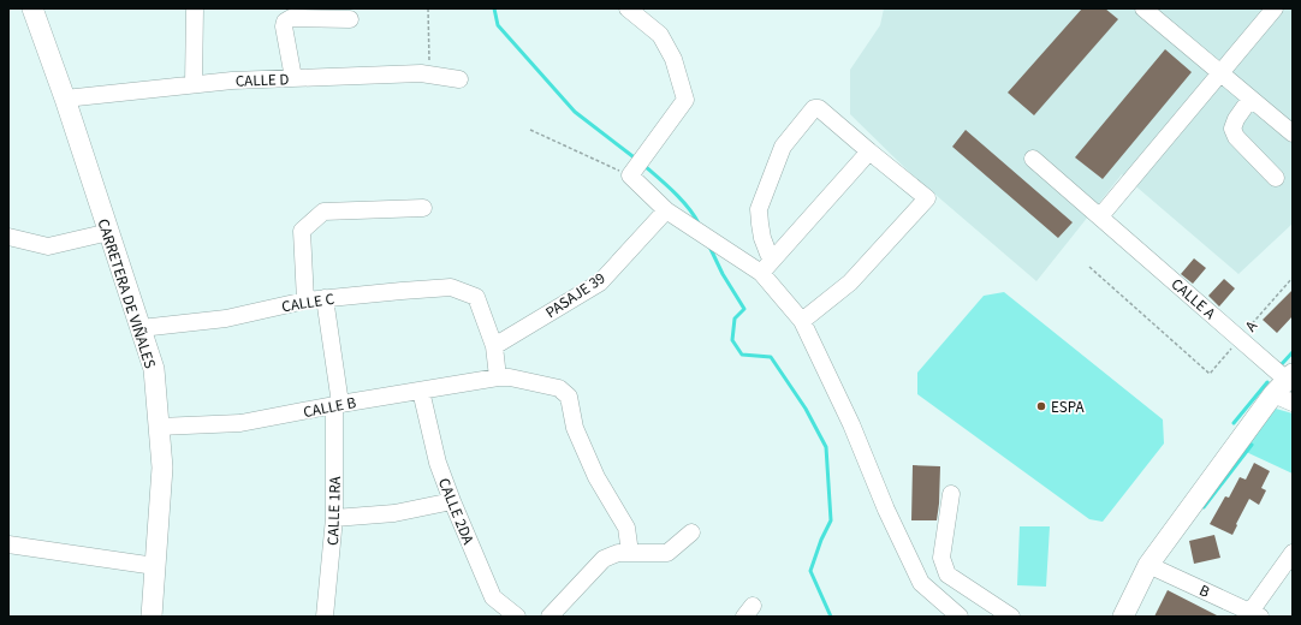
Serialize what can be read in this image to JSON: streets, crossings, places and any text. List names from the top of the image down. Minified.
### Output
{"streets":{"main road":["CARRETERA DE VIÑALES"],"street":["CALLE D","PASAJE 39","CALLE A","CALLE C","CALLE B","CALLE 1RA","CALLE 2DA","B"],"path":["A"]},"crossings":[["CALLE D","CARRETERA DE VIÑALES"],["CARRETERA DE VIÑALES","CALLE C"],["CARRETERA DE VIÑALES","CALLE B"],["PASAJE 39","CALLE C"],["CALLE A","A"],["CALLE C","CALLE 1RA"],["CALLE B","CALLE 1RA"],["CALLE B","CALLE 2DA"]],"places":["ESPA"]}
